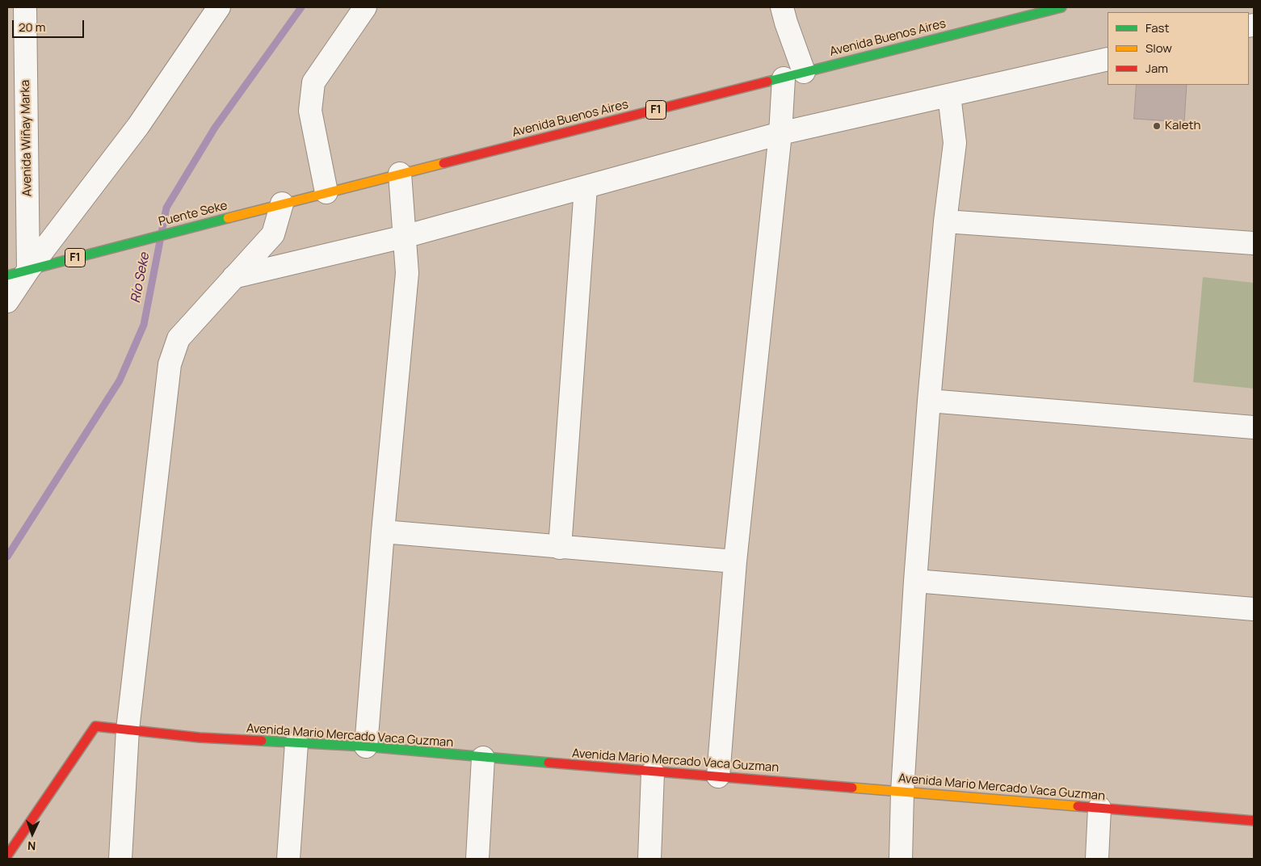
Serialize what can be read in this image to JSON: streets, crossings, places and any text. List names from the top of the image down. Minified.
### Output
{"streets":{"main road":["Avenida Buenos Aires","F1","Puente Seke","Avenida Mario Mercado Vaca Guzman"],"street":["Avenida Wiñay Marka"]},"crossings":[["Avenida Buenos Aires","Puente Seke"],["F1","Avenida Wiñay Marka"],["F1","Puente Seke"],["Avenida Wiñay Marka","Puente Seke"]],"water":["Río Seke"],"places":["Kaleth"],"legend":["Fast","Slow","Jam"],"scale_bar":"20 m","north":"bottom"}
